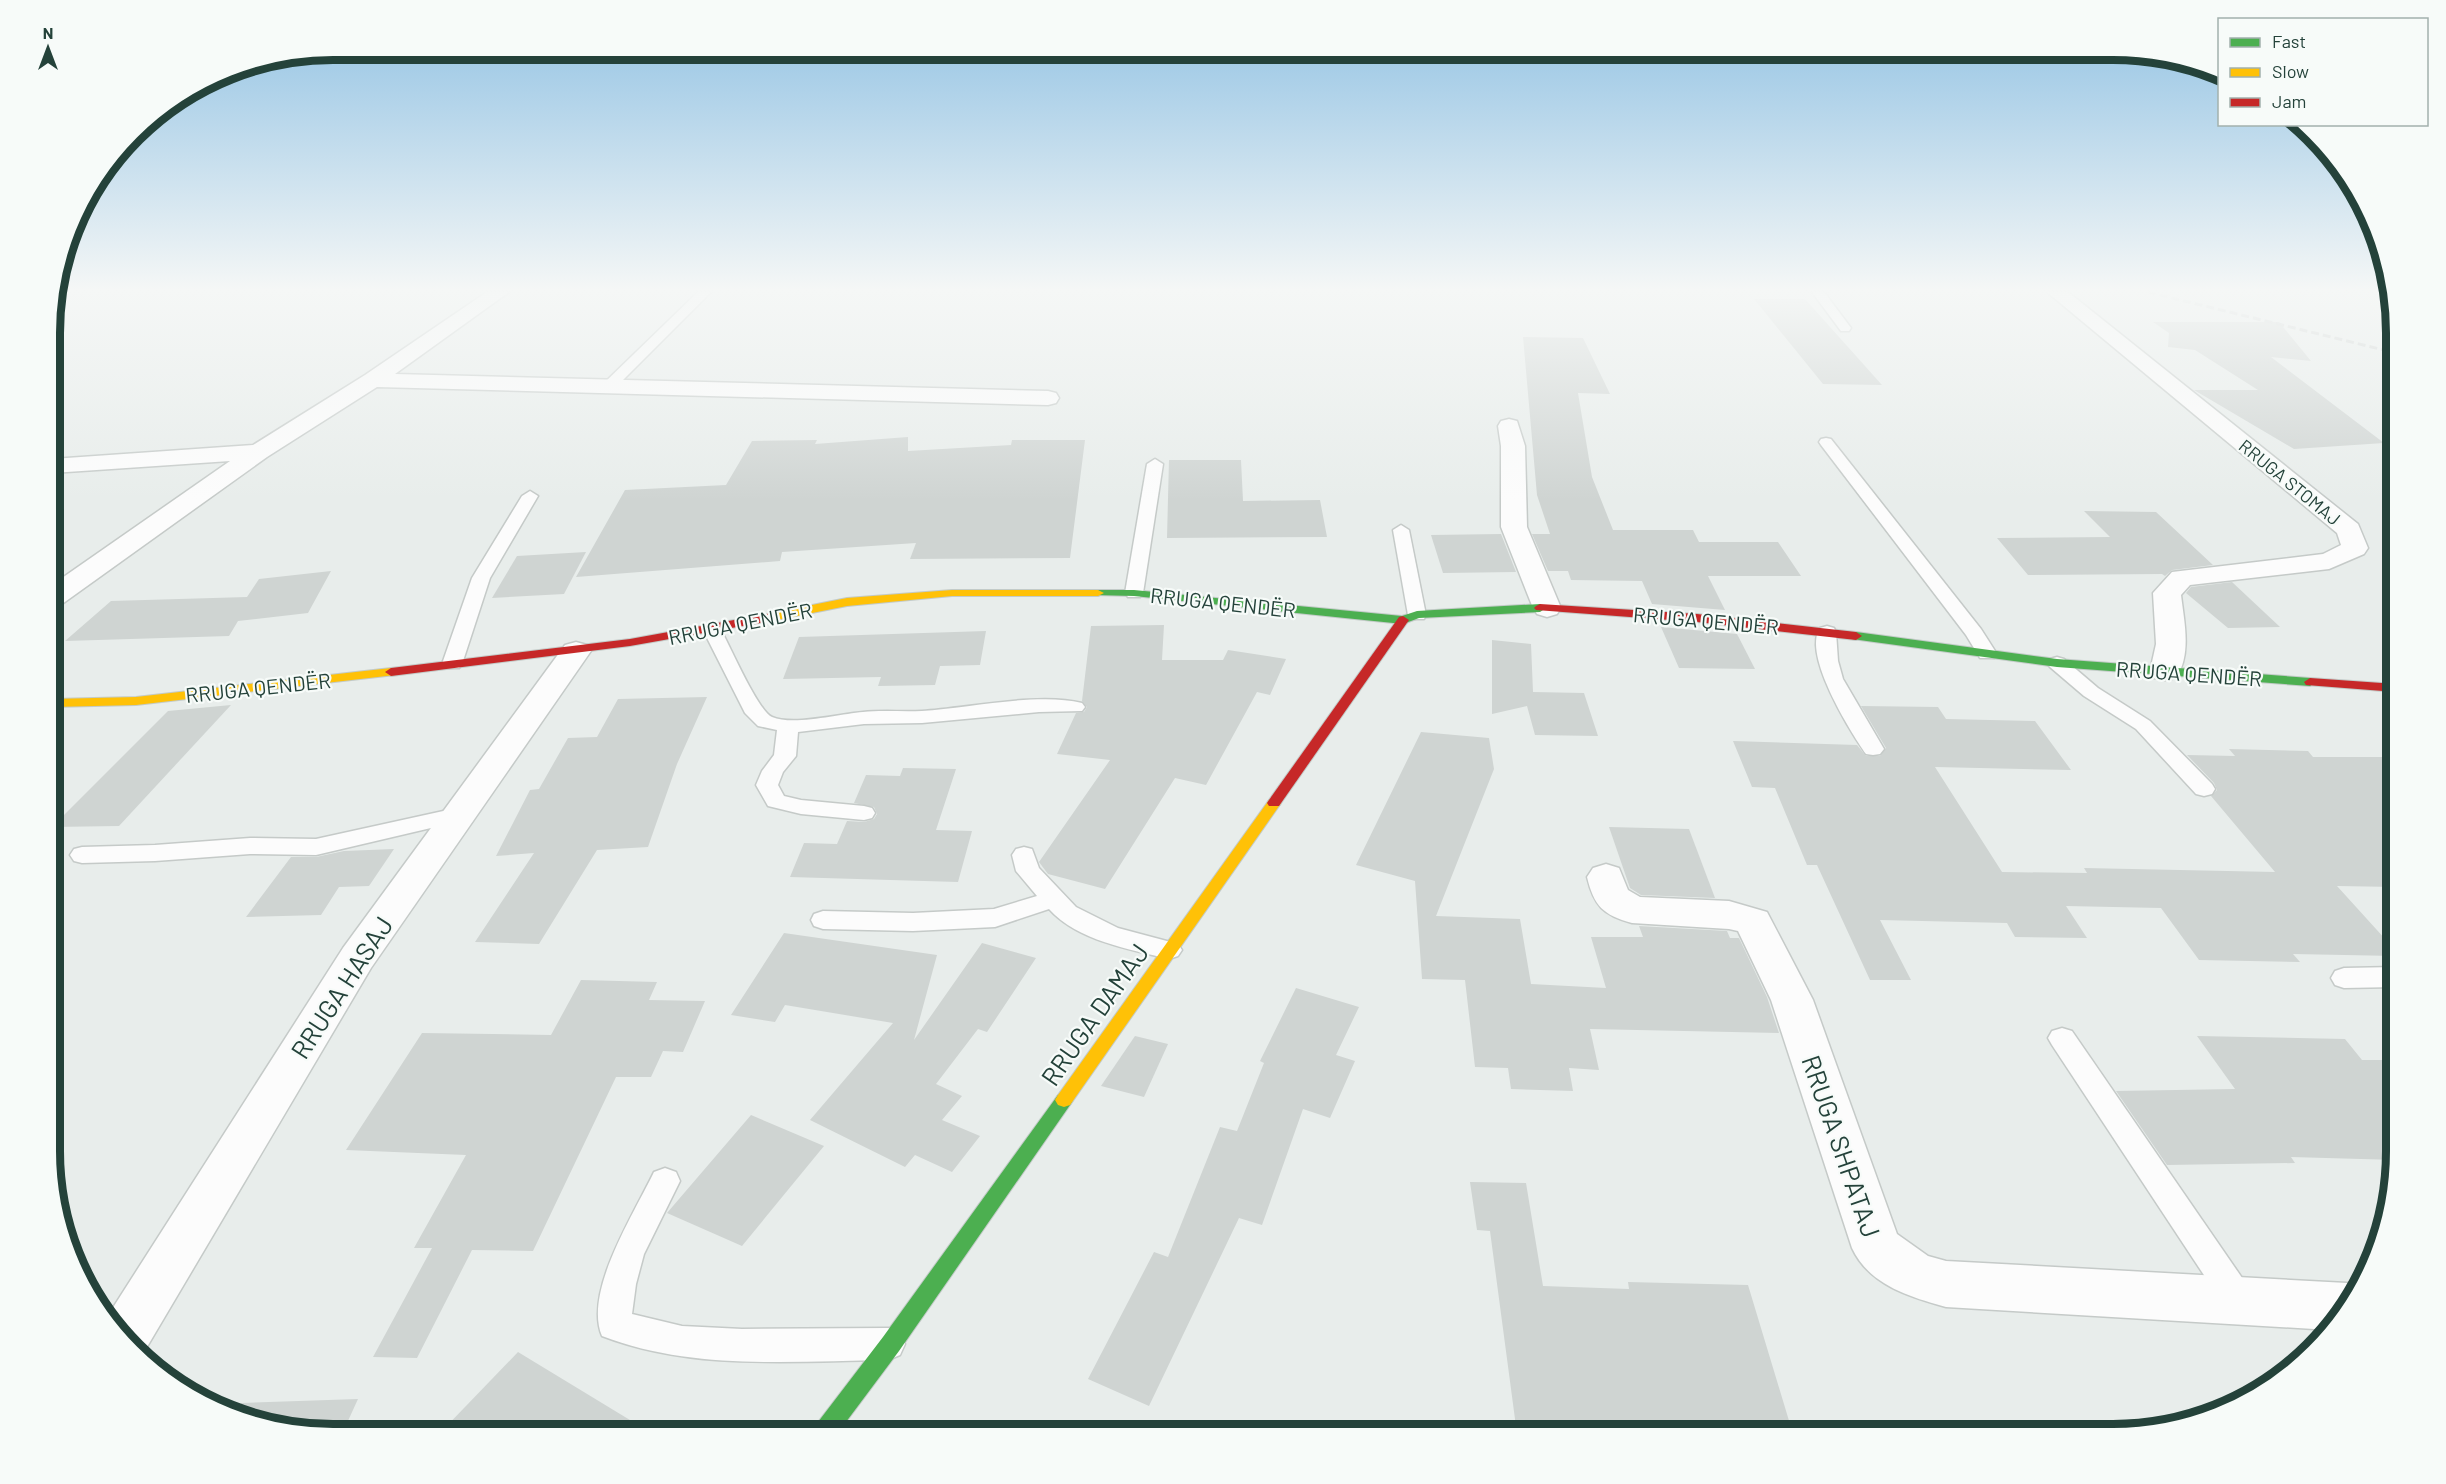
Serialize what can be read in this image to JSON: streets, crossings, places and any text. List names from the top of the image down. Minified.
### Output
{"streets":{"street":["RRUGA STOMAJ","RRUGA QENDËR","RRUGA HASAJ","RRUGA DAMAJ","RRUGA SHPATAJ"]},"crossings":[["RRUGA STOMAJ","RRUGA QENDËR"],["RRUGA QENDËR","RRUGA HASAJ"],["RRUGA QENDËR","RRUGA DAMAJ"]],"legend":["Fast","Slow","Jam"],"north":"top"}
